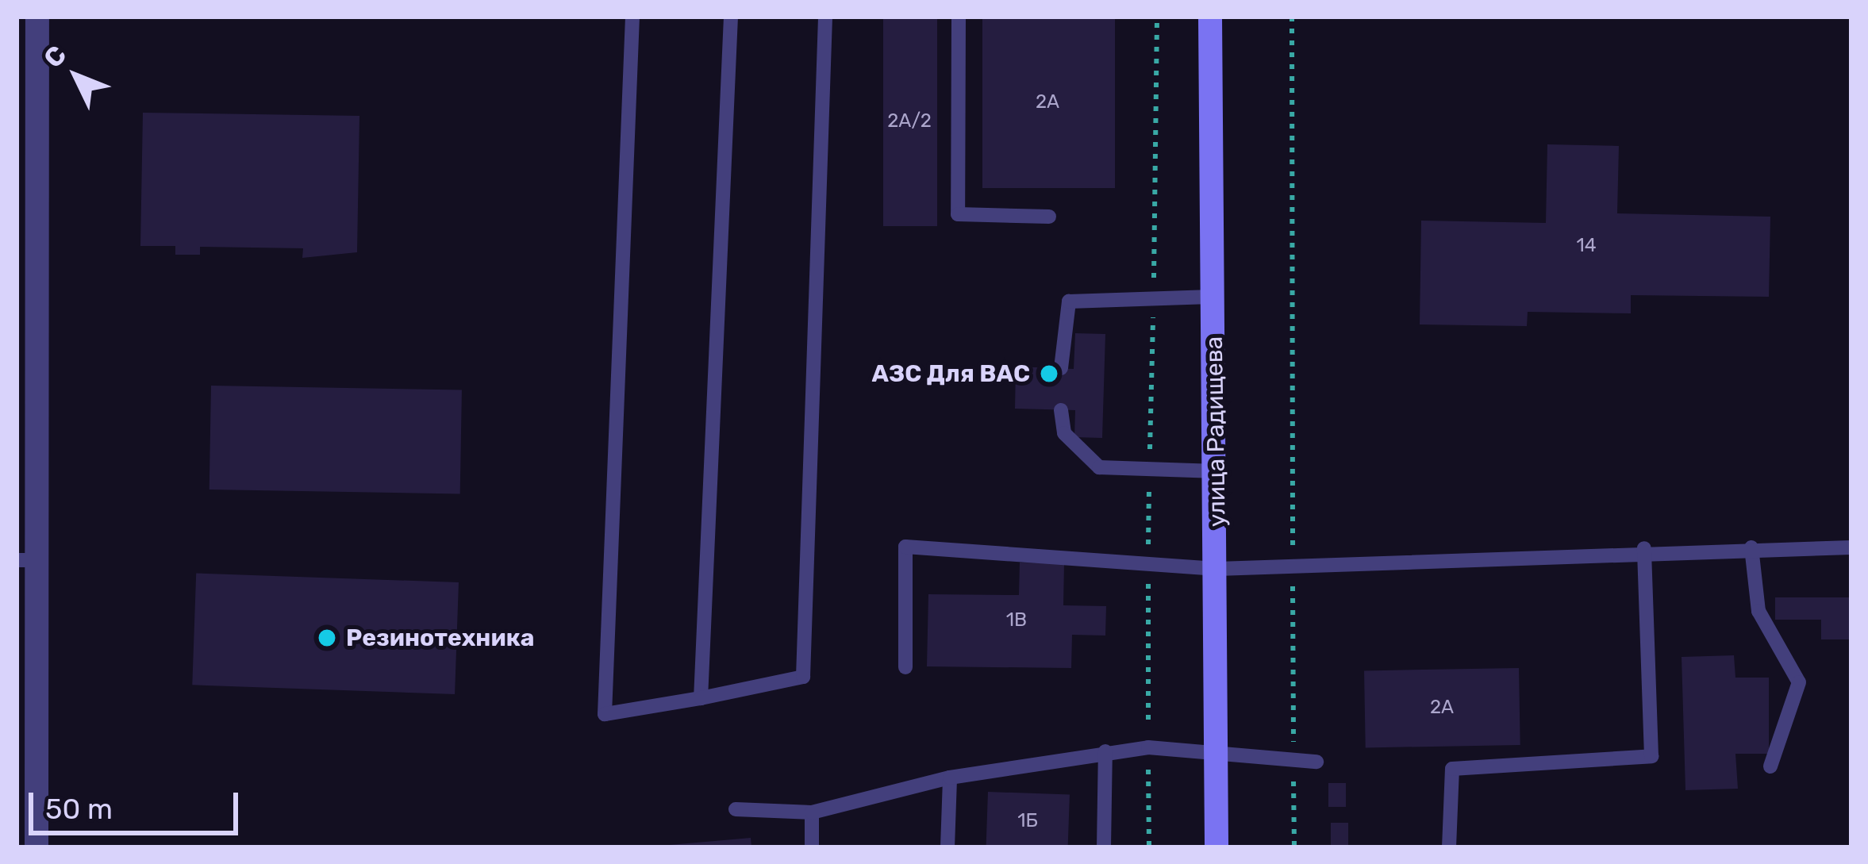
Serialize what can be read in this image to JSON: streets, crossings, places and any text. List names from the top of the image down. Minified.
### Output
{"streets":{"street":["улица Радищева"]},"places":["АЗС Для ВАС","Резинотехника"],"house_numbers":["2А","2А/2","14","1B","2А","1Б"],"scale_bar":"50 m","north":"top left"}
